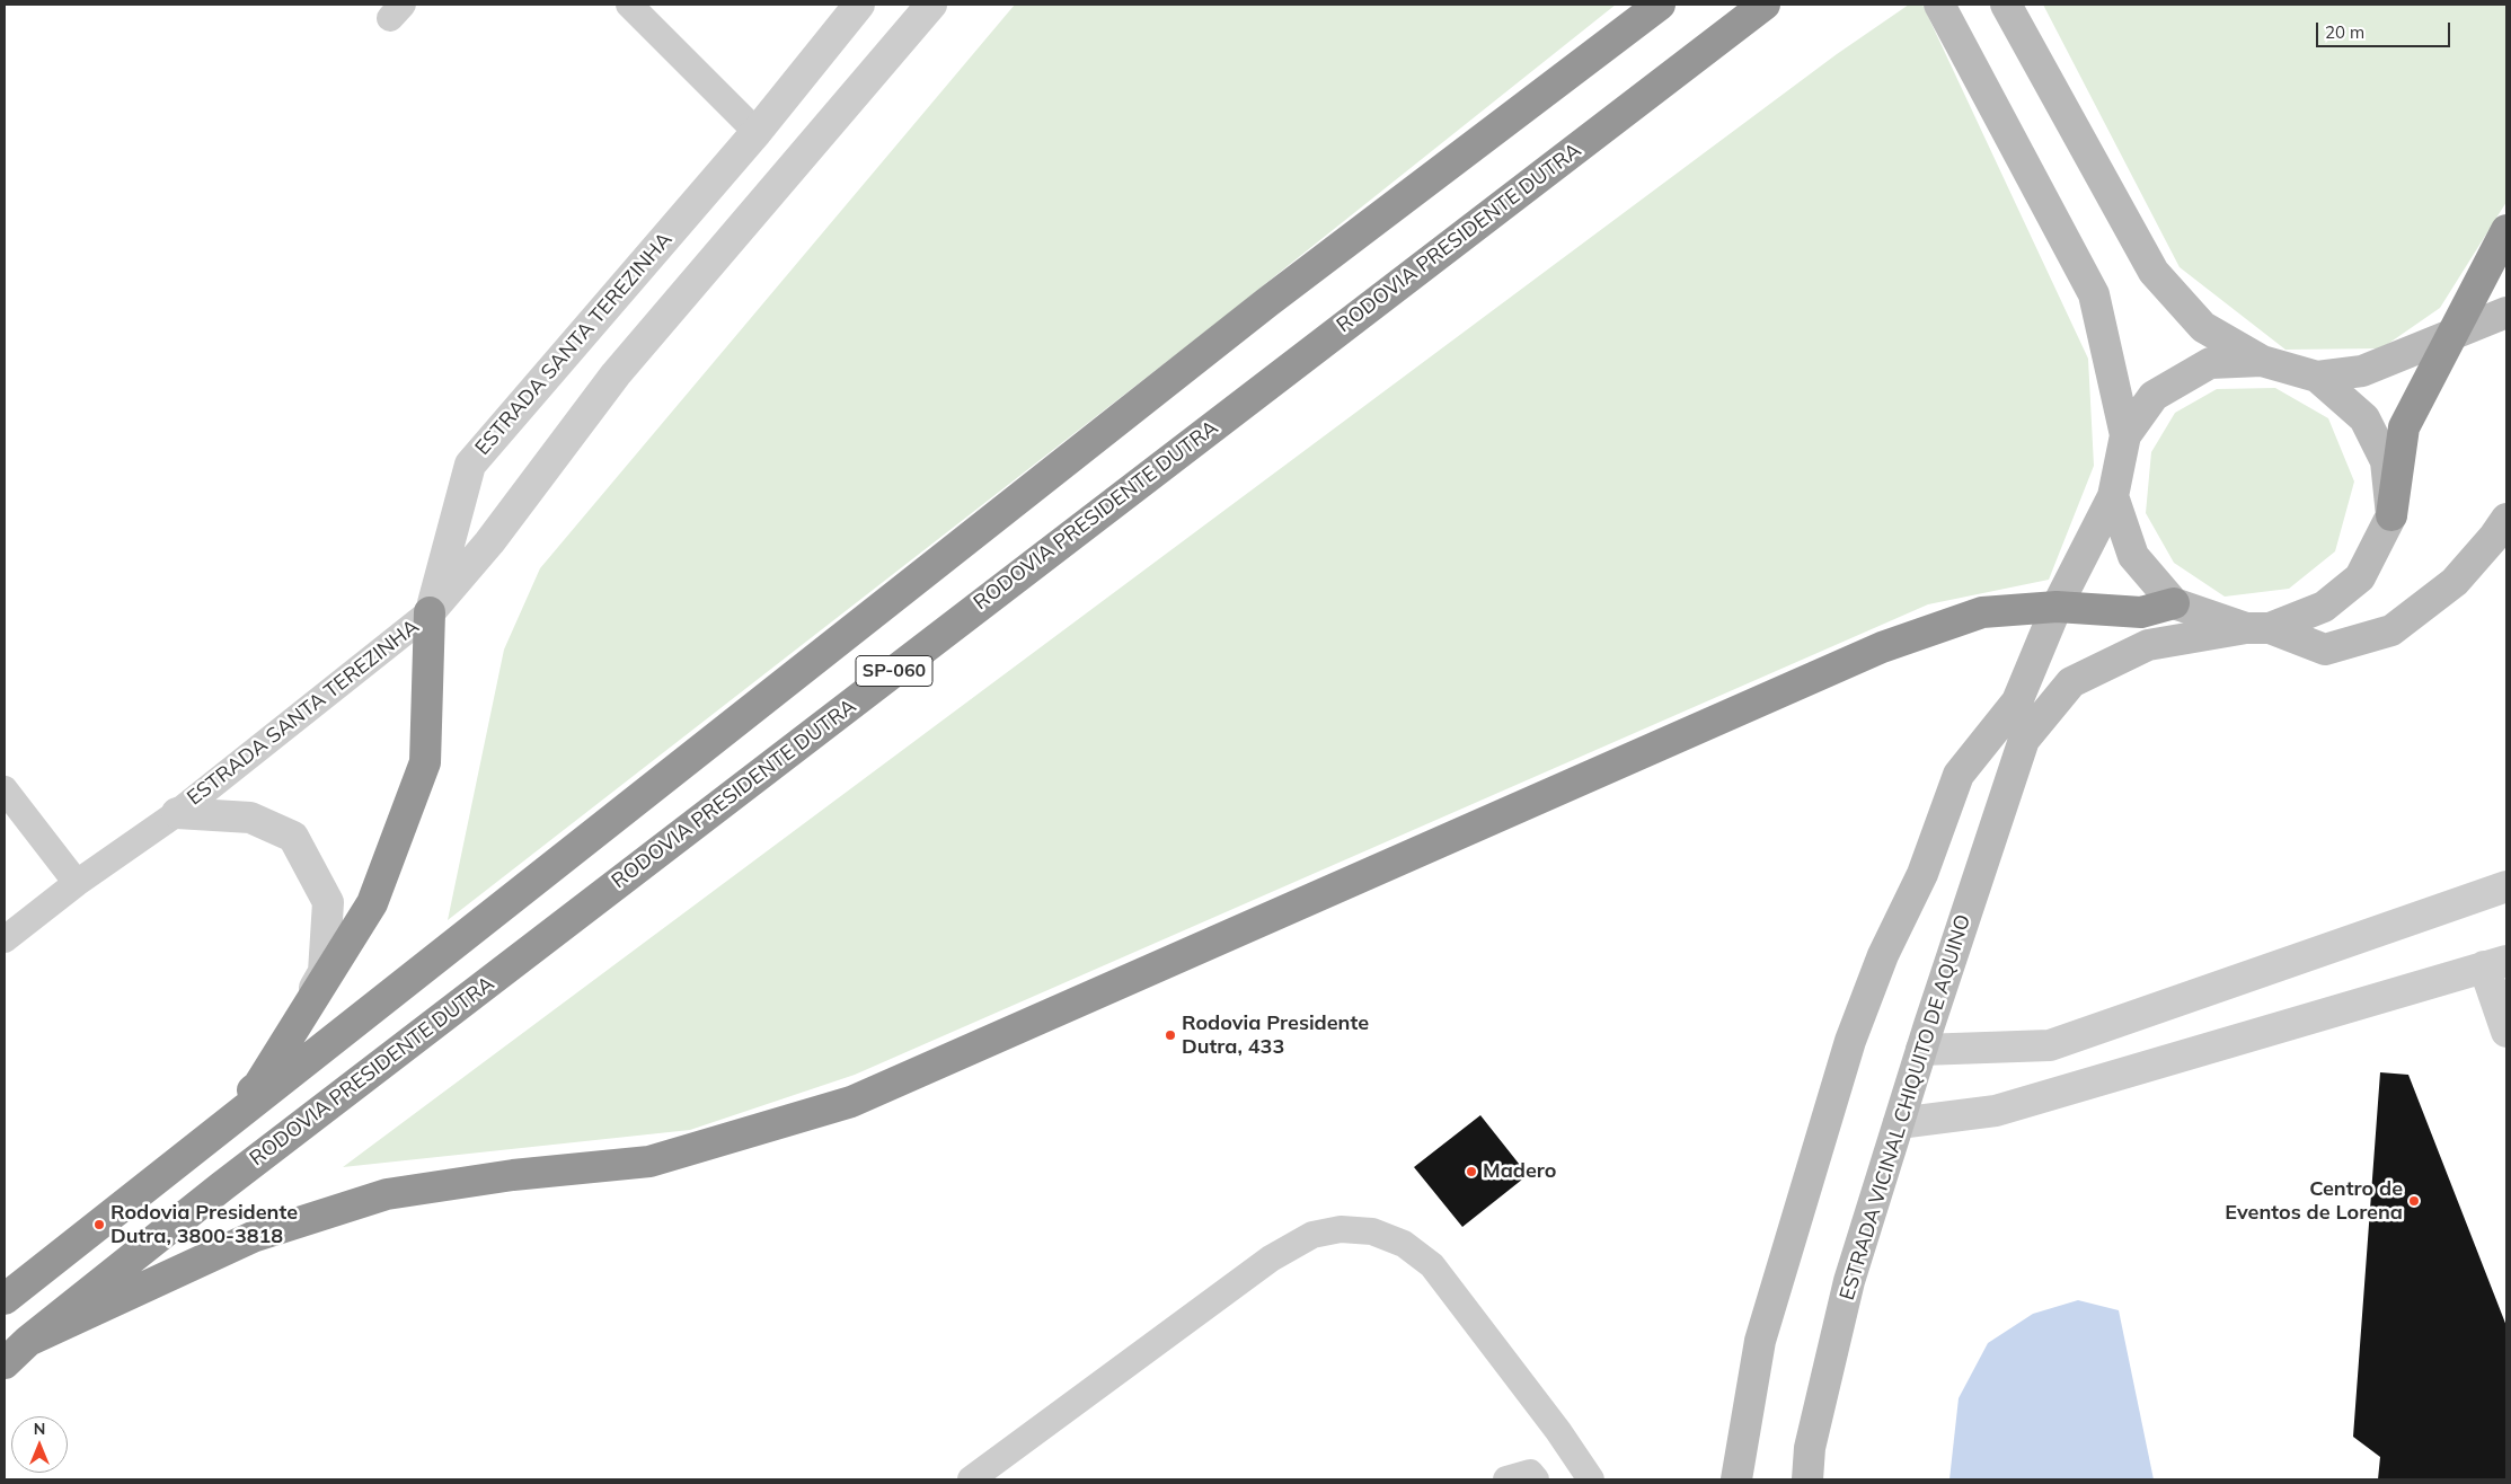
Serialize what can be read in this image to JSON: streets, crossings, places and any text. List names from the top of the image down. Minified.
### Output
{"streets":{"highway":["RODOVIA PRESIDENTE DUTRA","SP-060"],"street":["ESTRADA SANTA TEREZINHA","ESTRADA VICINAL CHIQUITO DE AQUINO"]},"places":["Rodovia Presidente Dutra, 433","Madero","Centro de Eventos de Lorena","Rodovia Presidente Dutra, 3800-3818"],"scale_bar":"20 m","north":"top"}
